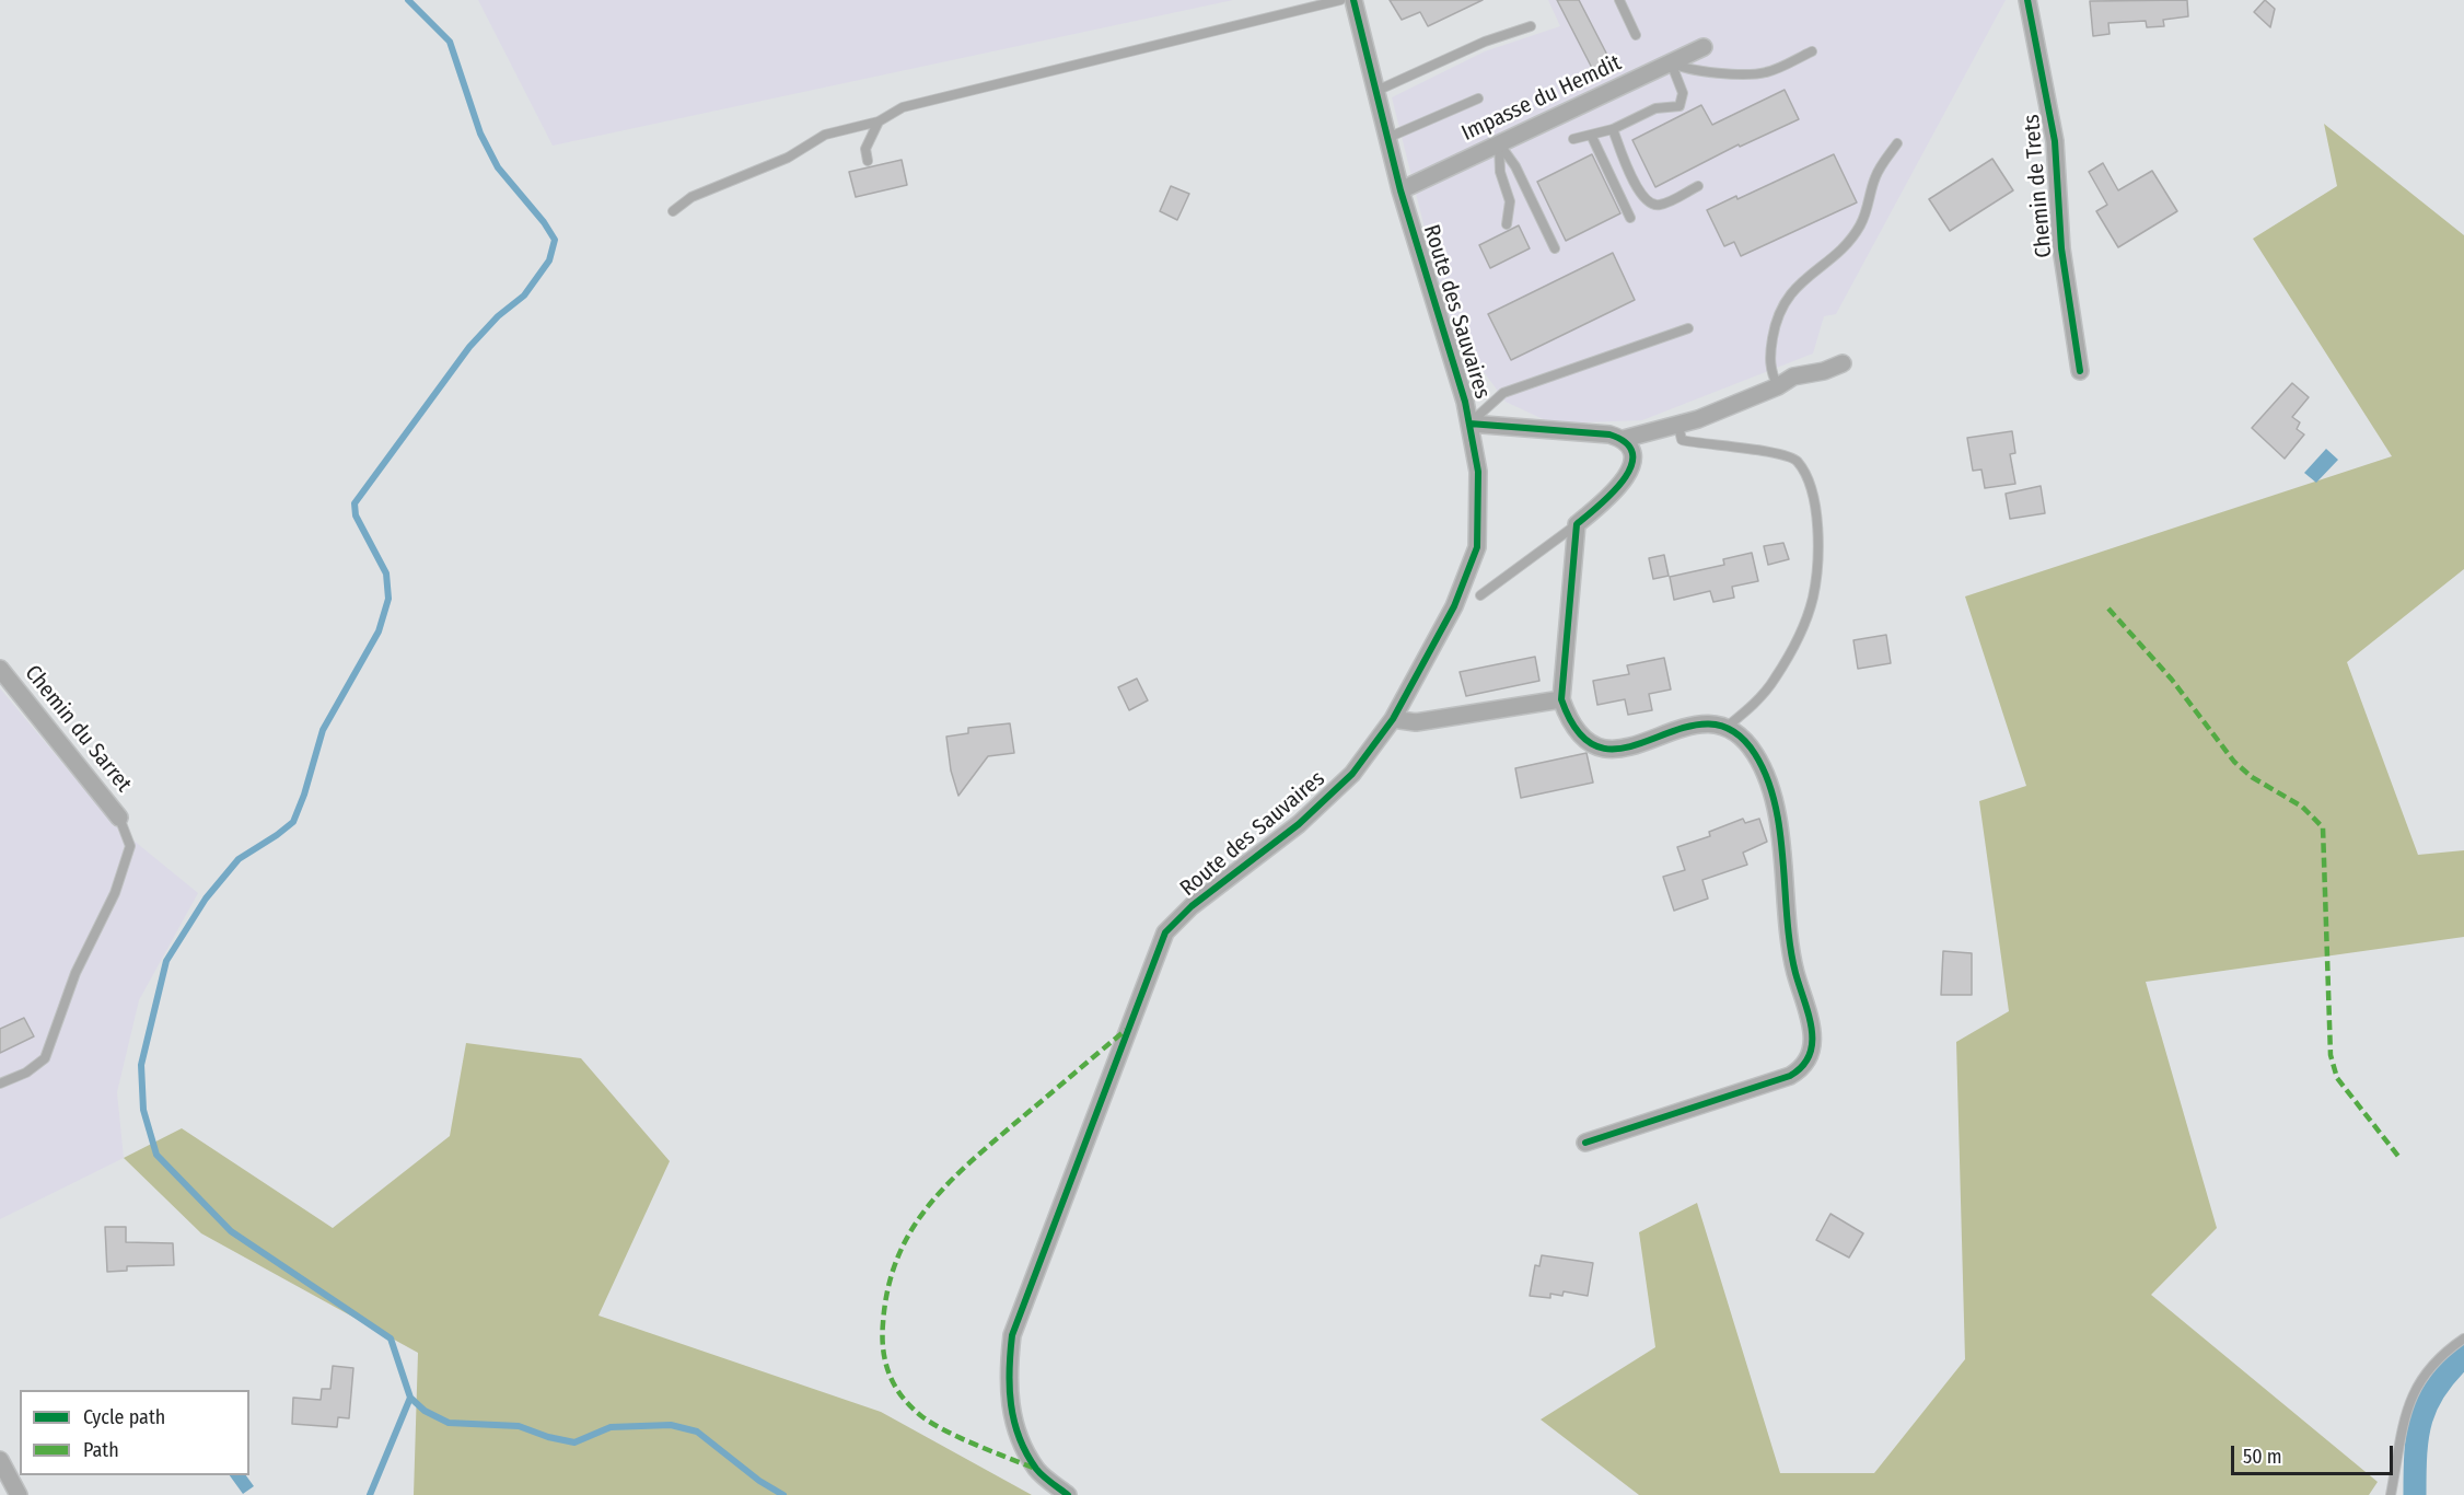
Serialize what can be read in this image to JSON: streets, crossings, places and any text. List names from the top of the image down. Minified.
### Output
{"streets":{"street":["Impasse du Hemdit","Chemin de Trets","Route des Sauvaires","Chemin du Sarret"]},"crossings":[["Impasse du Hemdit","Route des Sauvaires"]],"legend":["Cycle path","Path"],"scale_bar":"50 m"}
